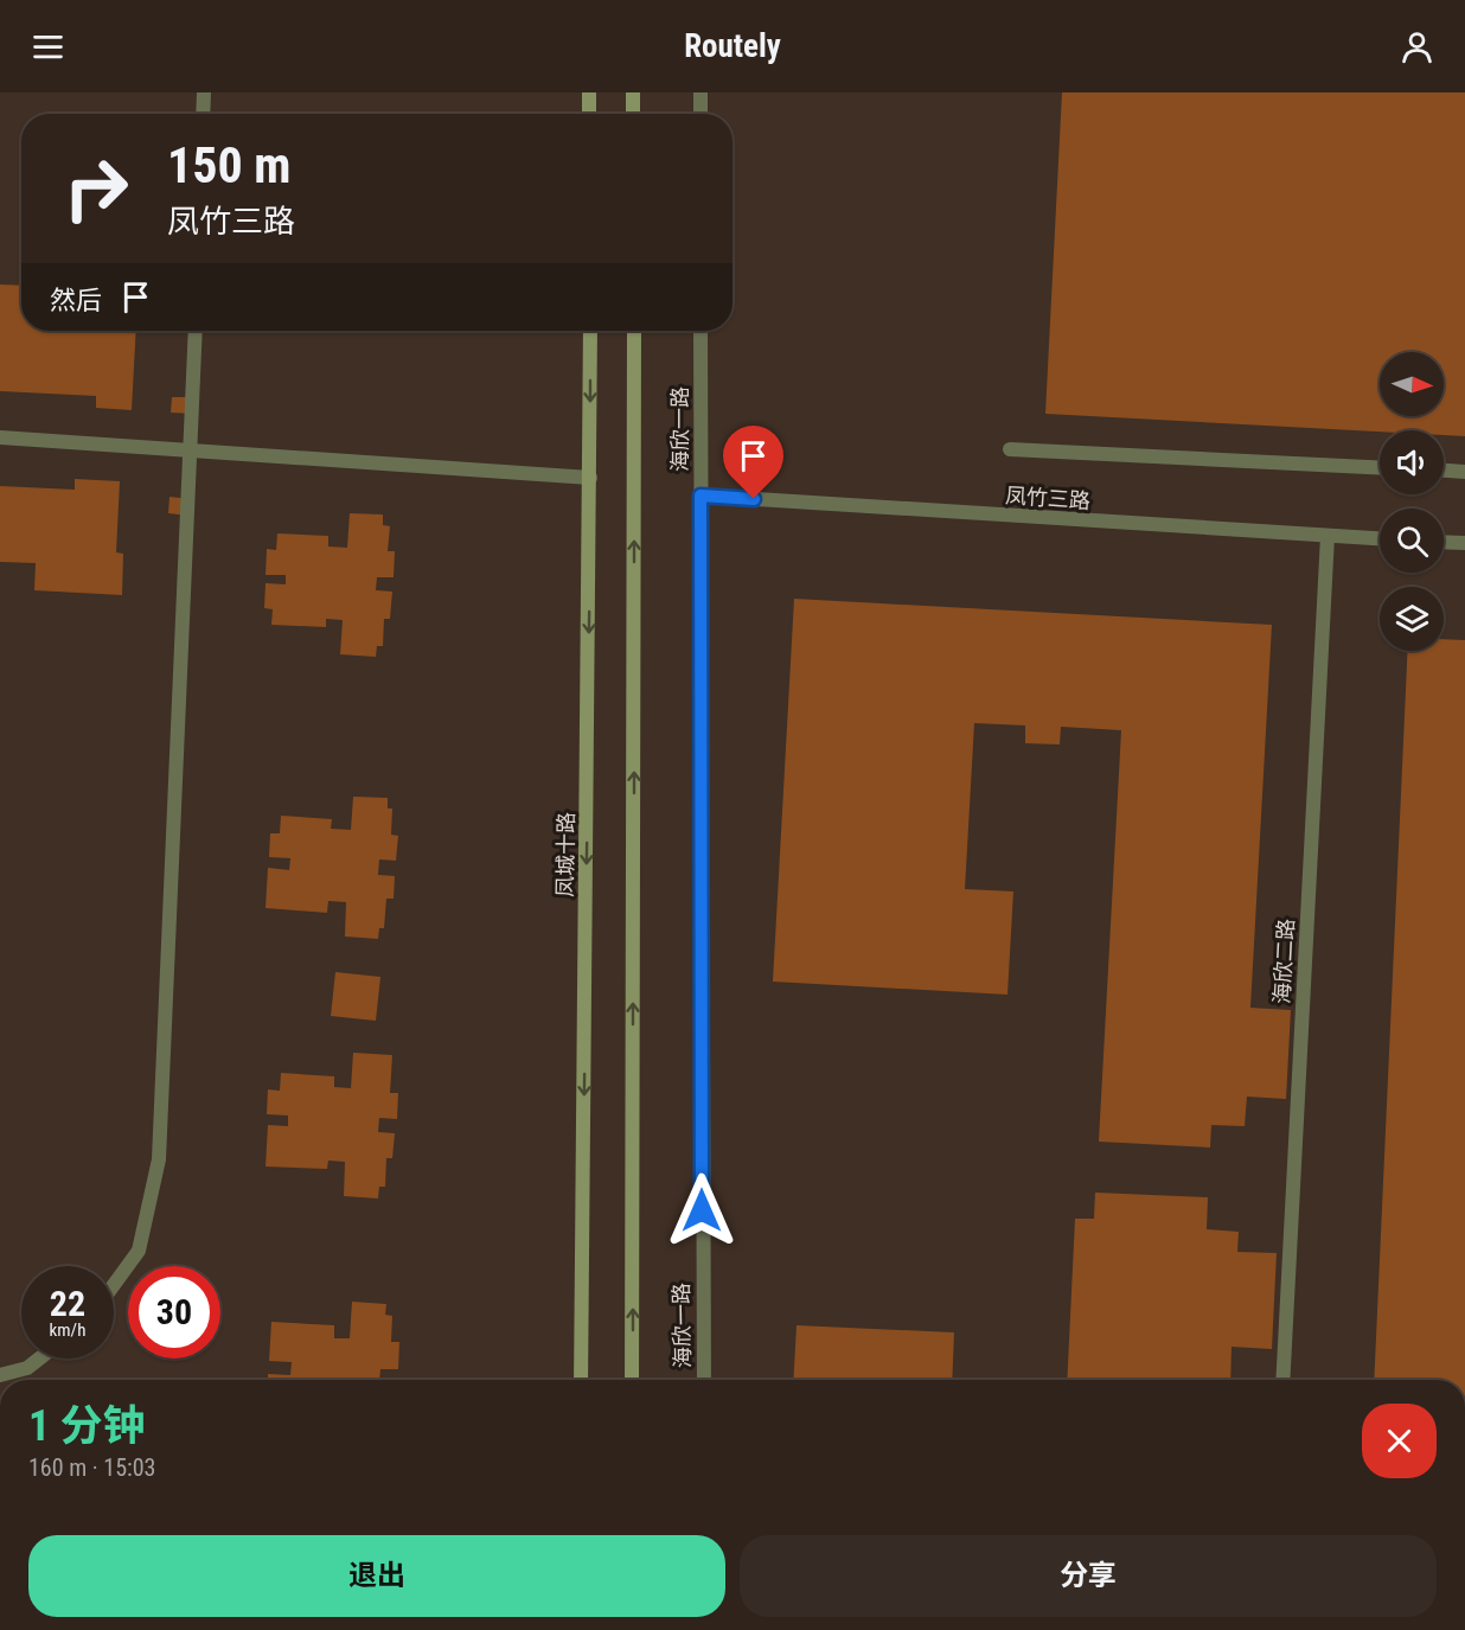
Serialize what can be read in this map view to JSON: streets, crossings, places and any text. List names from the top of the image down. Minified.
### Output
{"streets":{"main road":["凤城十路"],"street":["海欣一路","凤竹三路","海欣二路"]},"crossings":[["海欣一路","凤竹三路"],["凤竹三路","海欣二路"]],"north":"right","page":{"header":"Routely","turn":["150 m","凤竹三路"],"then":"然后","speed":"22 km/h","limit":"30","heading":["1 分钟","160 m · 15:03"],"buttons":["退出","分享"]}}
